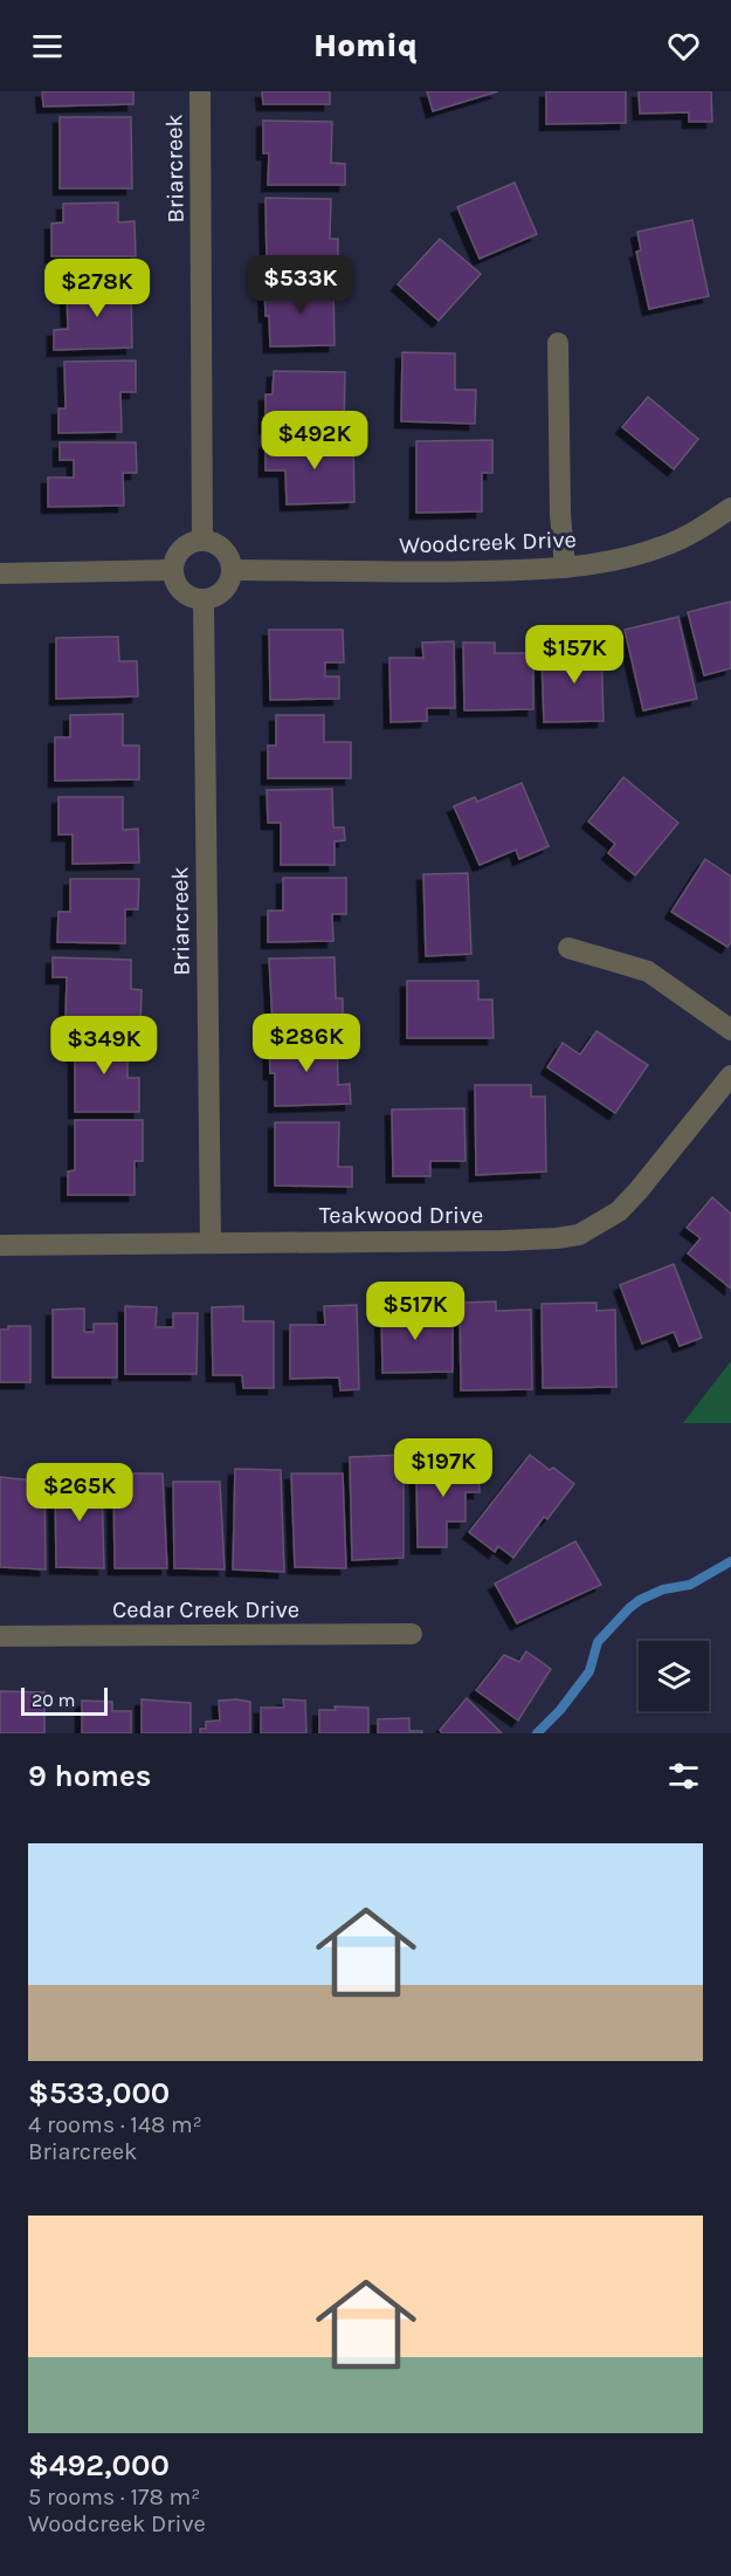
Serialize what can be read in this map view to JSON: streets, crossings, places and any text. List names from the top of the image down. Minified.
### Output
{"streets":{"street":["Briarcreek","Woodcreek Drive","Teakwood Drive","Cedar Creek Drive"]},"crossings":[["Briarcreek","Woodcreek Drive"],["Briarcreek","Teakwood Drive"]],"scale_bar":"20 m","page":{"header":"Homiq","price":["$533K","$278K","$492K","$157K","$286K","$349K","$517K","$197K","$265K"],"scale":"20 m","heading":"9 homes","list":[{"name":"$533,000","note":"4 rooms · 148 m² · Briarcreek"},{"name":"$492,000","note":"5 rooms · 178 m² · Woodcreek Drive"}]}}
